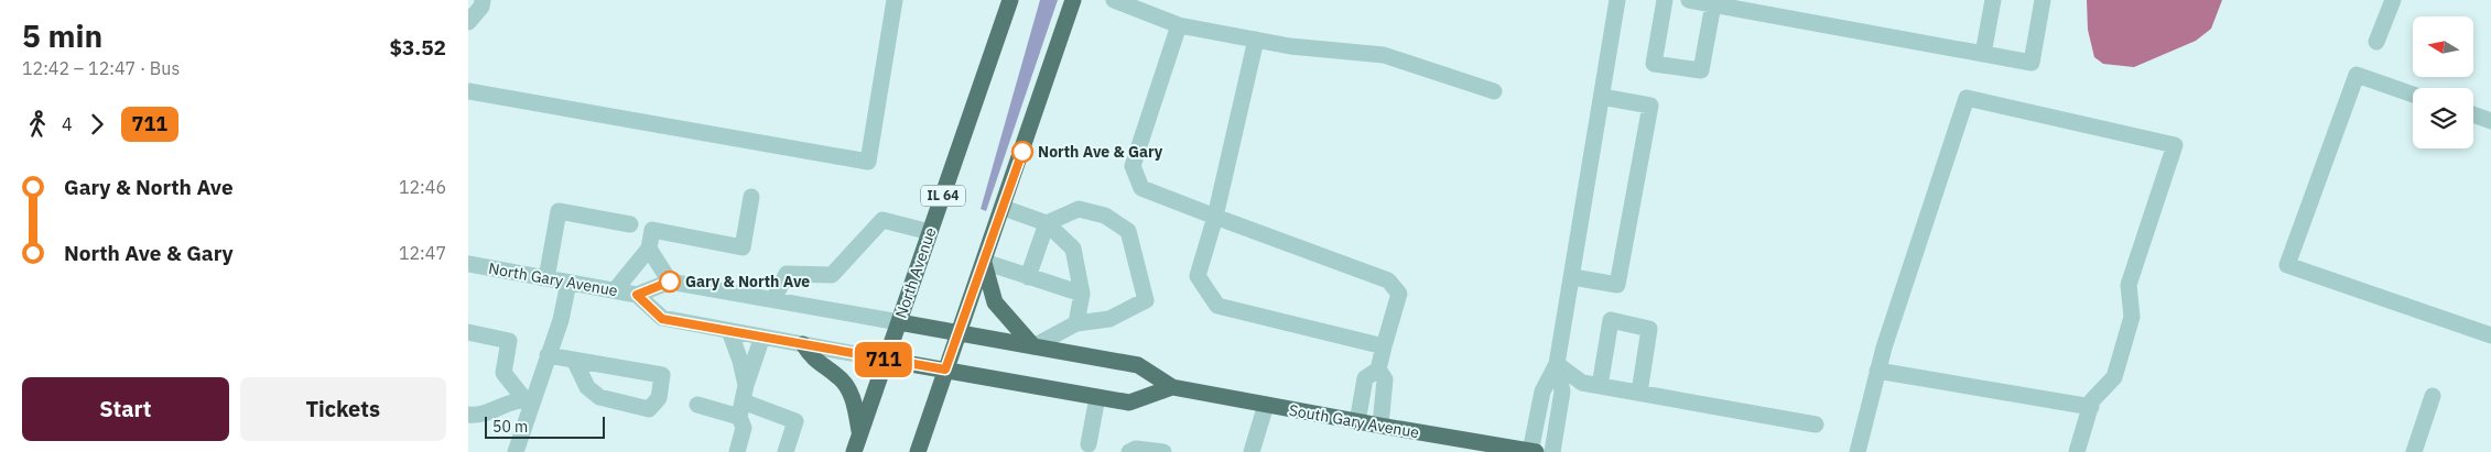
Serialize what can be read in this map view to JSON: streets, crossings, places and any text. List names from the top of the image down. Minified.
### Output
{"streets":{"main road":["IL 64","North Avenue","South Gary Avenue"],"street":["North Gary Avenue"]},"crossings":[["North Avenue","North Gary Avenue"]],"places":["North Ave & Gary","Gary & North Ave"],"lines":["bus line 711"],"scale_bar":"50 m","north":"left","page":{"heading":["5 min","12:42 – 12:47 · Bus","$3.52"],"on_map":"711","legs":["4","711"],"list":[{"name":"Gary & North Ave","value":"12:46"},{"name":"North Ave & Gary","value":"12:47"}],"buttons":["Start","Tickets"],"scale":"50 m"}}
